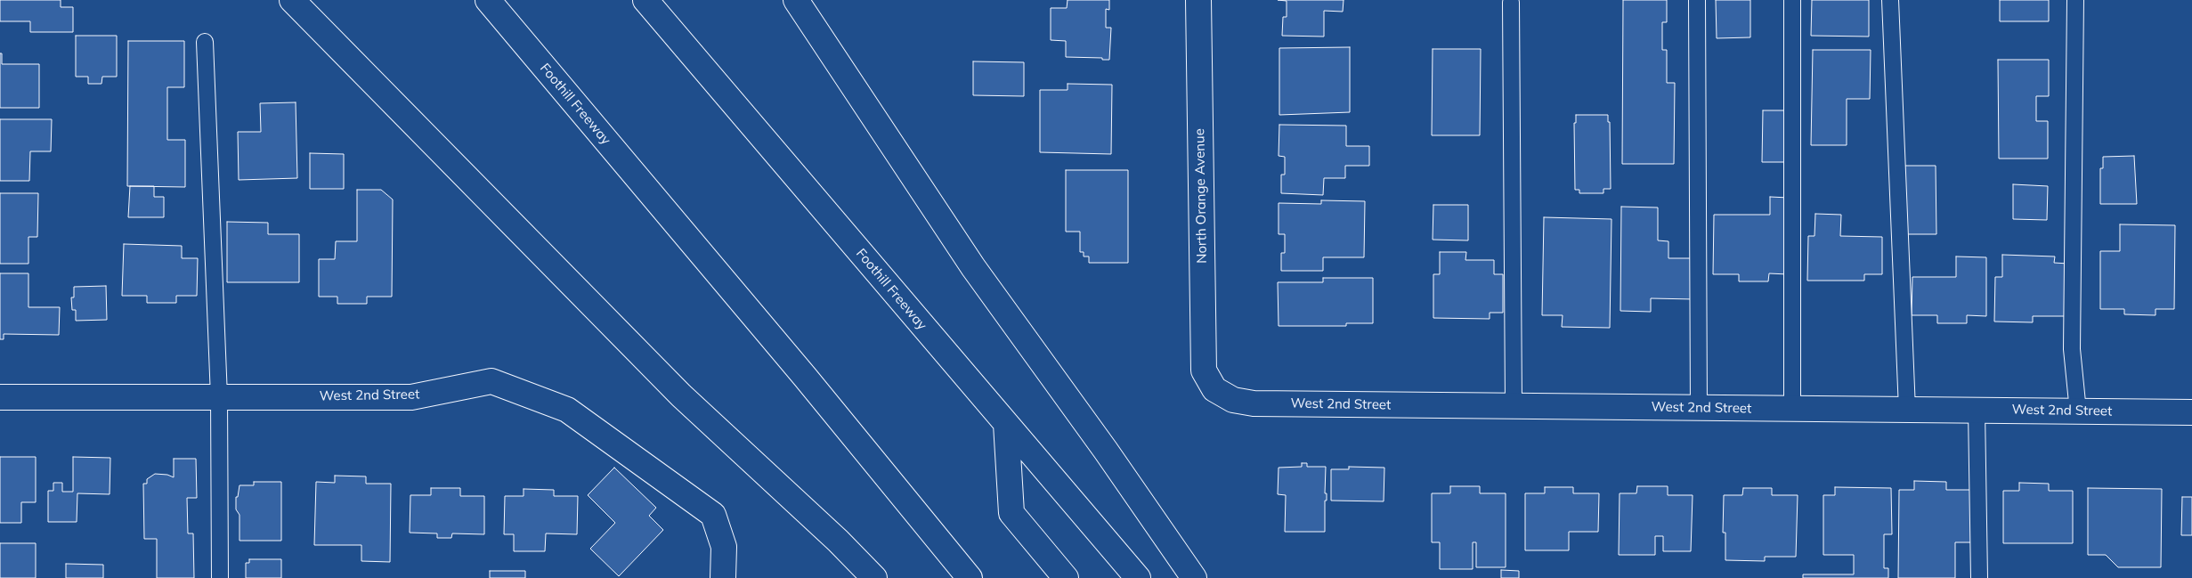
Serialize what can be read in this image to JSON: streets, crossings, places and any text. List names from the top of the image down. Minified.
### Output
{"streets":{"main road":["Foothill Freeway","North Orange Avenue","West 2nd Street"]},"crossings":[["North Orange Avenue","West 2nd Street"]]}
